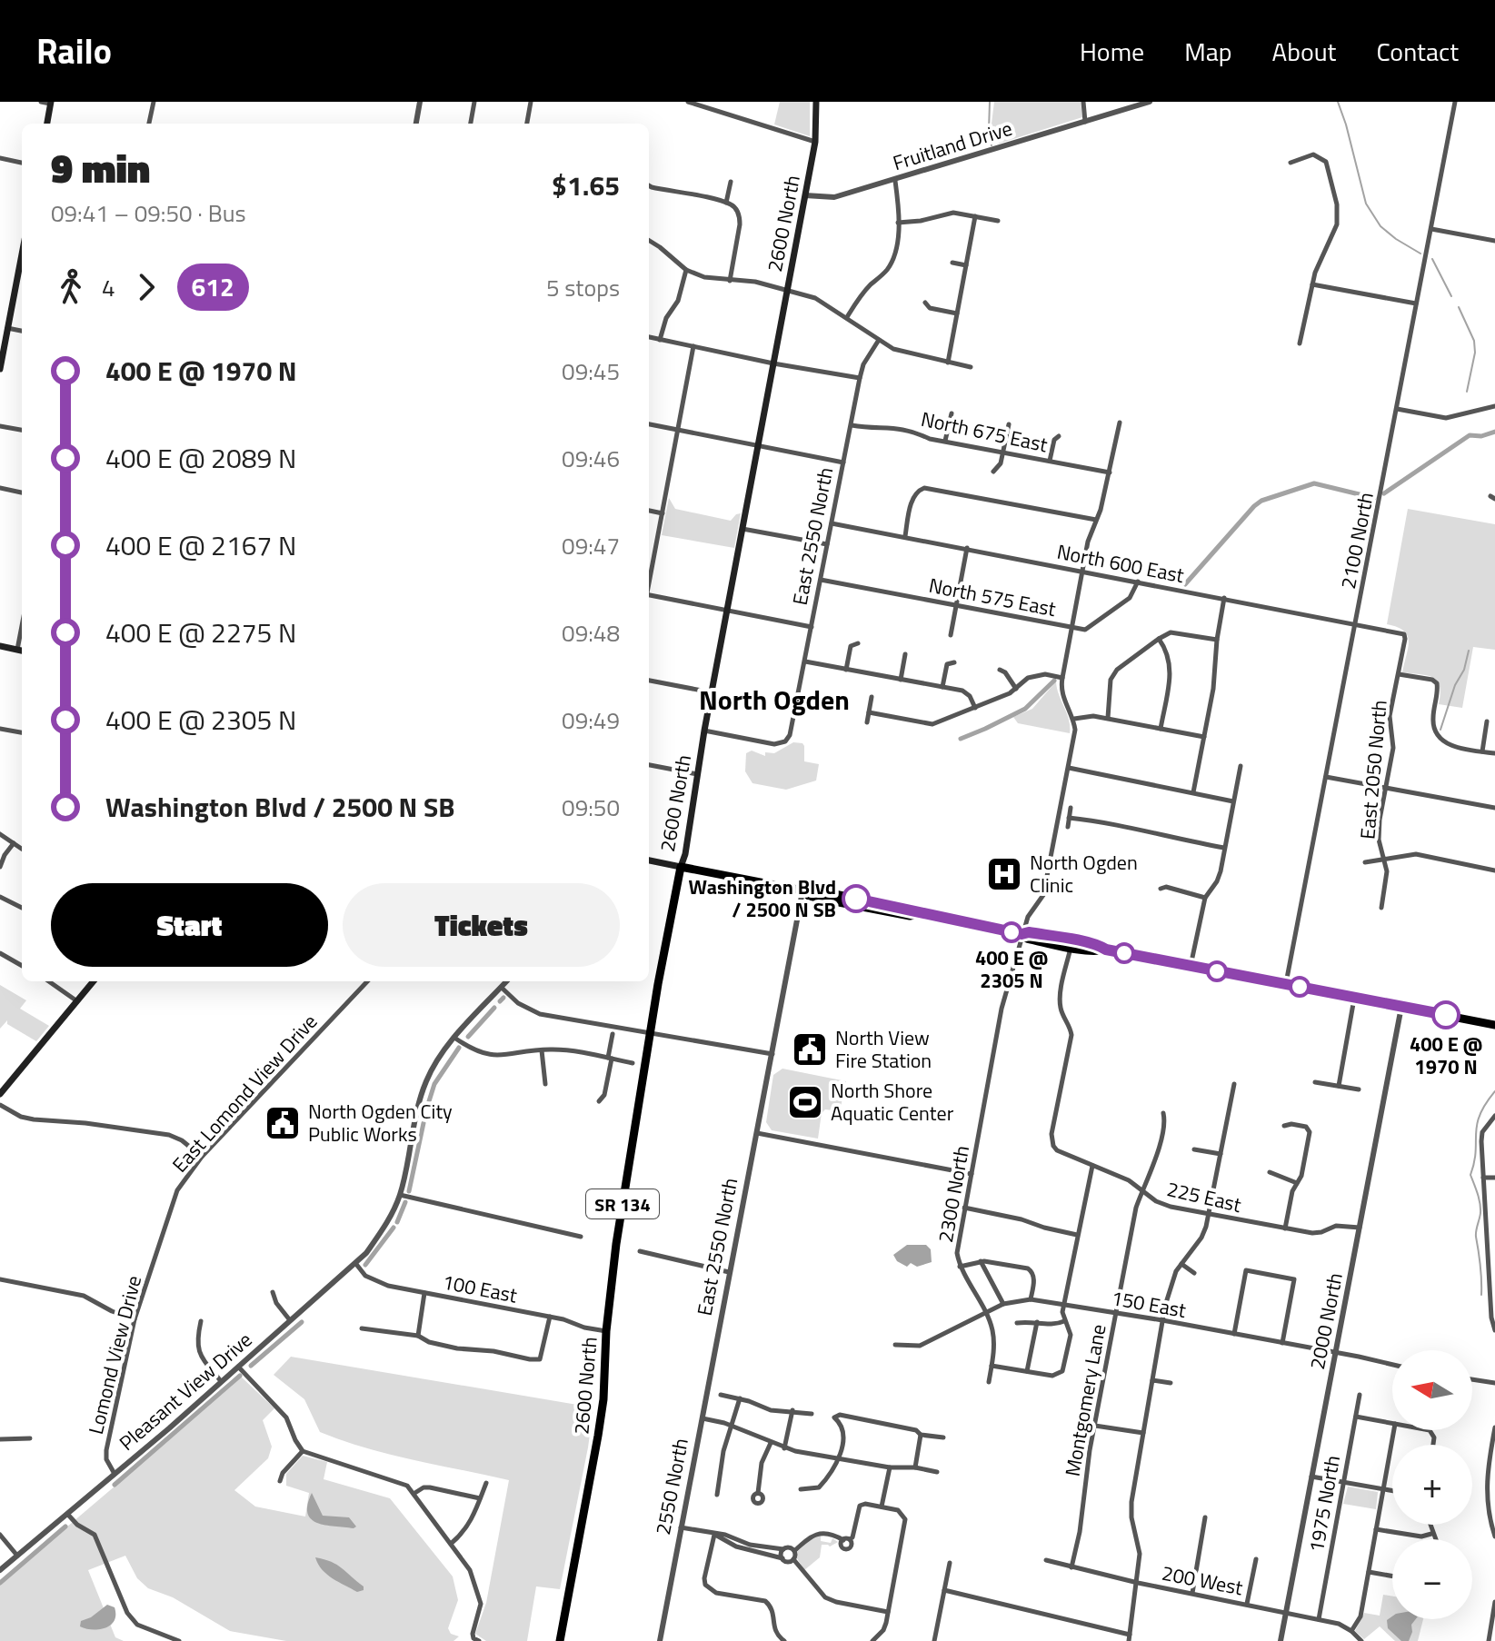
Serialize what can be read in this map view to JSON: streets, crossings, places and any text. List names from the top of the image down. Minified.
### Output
{"streets":{"main road":["2600 North","SR 134"],"street":["Fruitland Drive","North 675 East","East 2550 North","2100 North","North 600 East","North 575 East","East 2050 North","East Lomond View Drive","2300 North","225 East","100 East","150 East","2000 North","Lomond View Drive","Pleasant View Drive","Montgomery Lane","2550 North","1975 North","200 West"]},"crossings":[["Fruitland Drive","2600 North"],["2600 North","East 2550 North"],["2600 North","100 East"],["North 675 East","East 2550 North"],["North 675 East","2300 North"],["East 2550 North","North 600 East"],["East 2550 North","North 575 East"],["East 2550 North","2550 North"],["2100 North","North 600 East"],["North 600 East","North 575 East"],["North 600 East","East 2050 North"],["North 600 East","2300 North"],["North 575 East","2300 North"],["East Lomond View Drive","Lomond View Drive"],["2300 North","150 East"],["225 East","2000 North"],["225 East","Montgomery Lane"],["100 East","Pleasant View Drive"],["150 East","2000 North"],["150 East","Montgomery Lane"],["2000 North","200 West"],["Lomond View Drive","Pleasant View Drive"],["Montgomery Lane","200 West"],["1975 North","200 West"]],"districts":["North Ogden"],"places":{"hospital":["North Ogden Clinic"],"other":["Washington Blvd / 2500 N SB","400 E @ 2305 N","400 E @ 1970 N"],"public building":["North View Fire Station","North Ogden City Public Works"],"sports":["North Shore Aquatic Center"]},"lines":["bus line 612"],"north":"left","page":{"header":"Railo","nav":["Home","Map","About","Contact"],"heading":["9 min","09:41 – 09:50 · Bus","$1.65"],"legs":["4","612","5 stops"],"list":[{"name":"400 E @ 1970 N","value":"09:45"},{"name":"400 E @ 2089 N","value":"09:46"},{"name":"400 E @ 2167 N","value":"09:47"},{"name":"400 E @ 2275 N","value":"09:48"},{"name":"400 E @ 2305 N","value":"09:49"},{"name":"Washington Blvd / 2500 N SB","value":"09:50"}],"buttons":["Start","Tickets"],"map_buttons":["+","−"]}}
